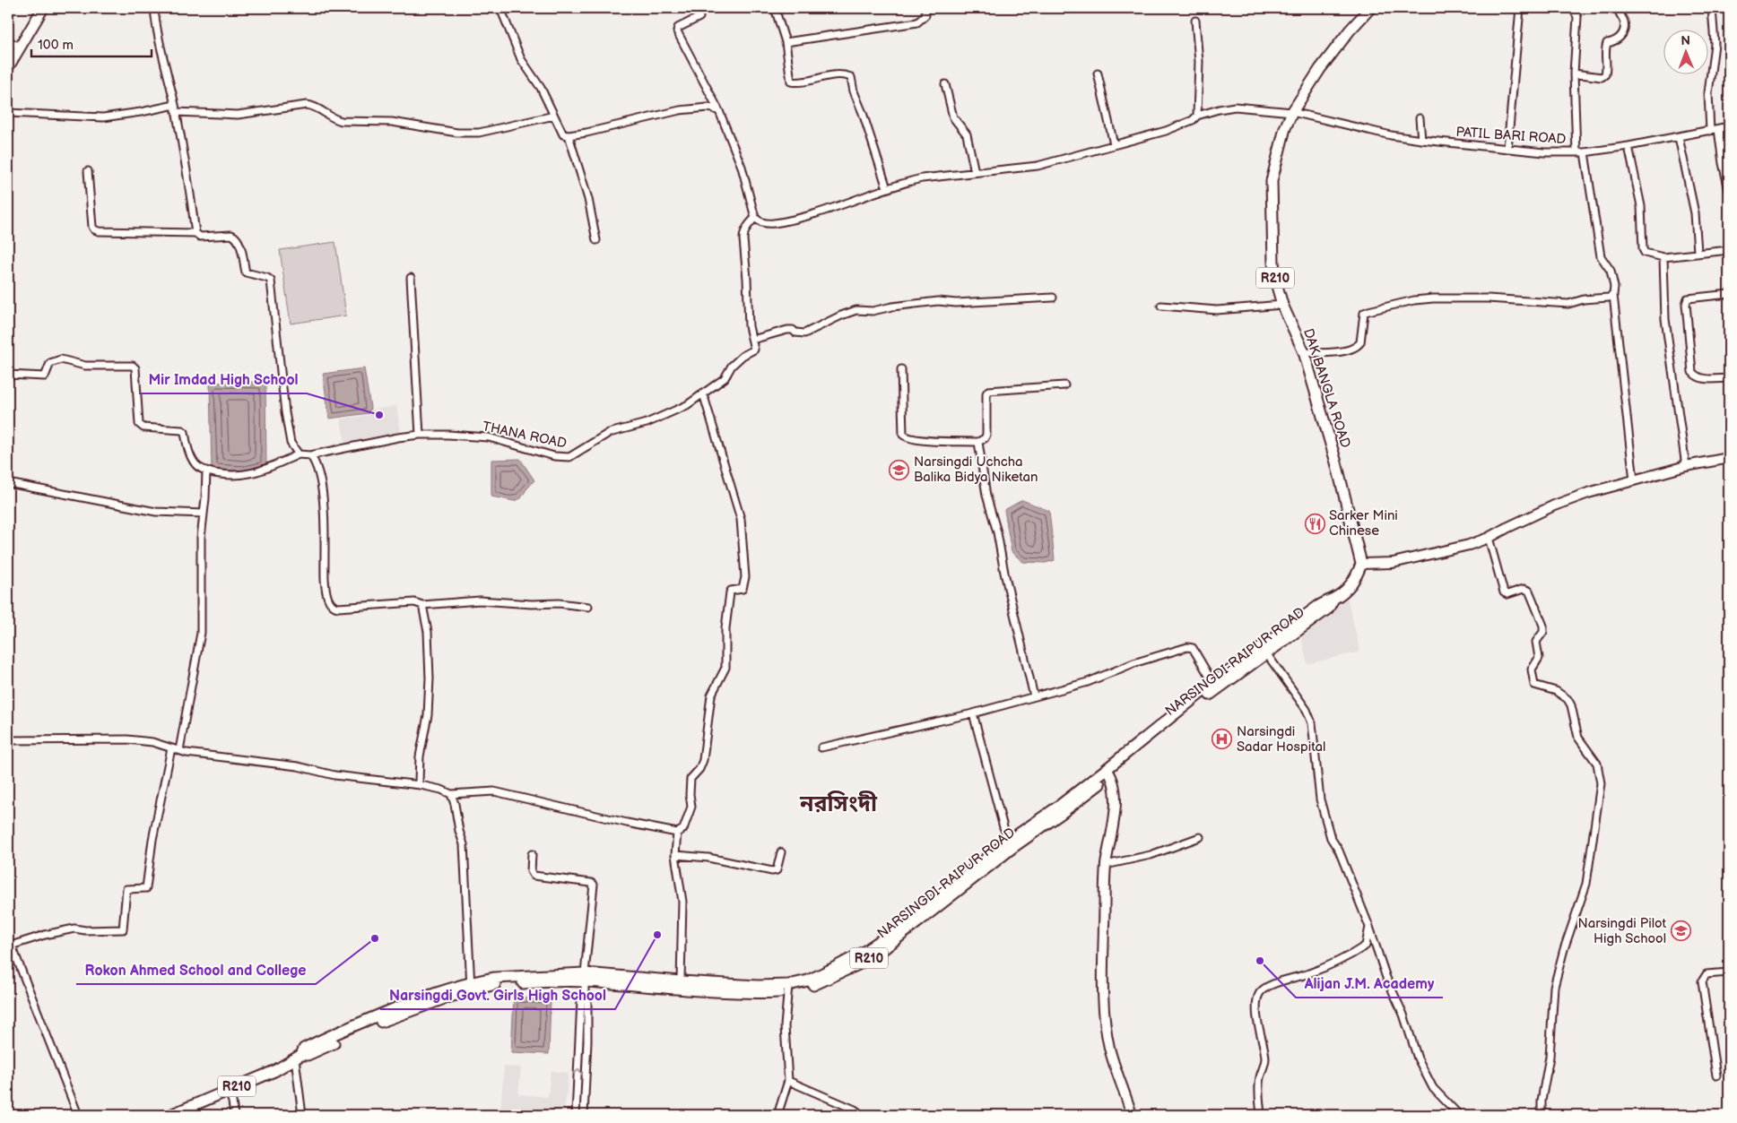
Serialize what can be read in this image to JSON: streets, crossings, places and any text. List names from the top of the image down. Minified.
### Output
{"streets":{"main road":["R210","DAK BANGLA ROAD","NARSINGDI-RAIPUR ROAD"],"street":["PATIL BARI ROAD","THANA ROAD"]},"crossings":[["PATIL BARI ROAD","DAK BANGLA ROAD"],["DAK BANGLA ROAD","NARSINGDI-RAIPUR ROAD"]],"districts":["নরসিংদী"],"places":{"other":["Mir Imdad High School","Narsingdi Govt. Girls High School","Rokon Ahmed School and College","Alijan J.M. Academy"],"school or university":["Narsingdi Uchcha Balika Bidya Niketan","Narsingdi Pilot High School"],"restaurant":["Sarker Mini Chinese"],"hospital":["Narsingdi Sadar Hospital"]},"scale_bar":"100 m","north":"top"}
